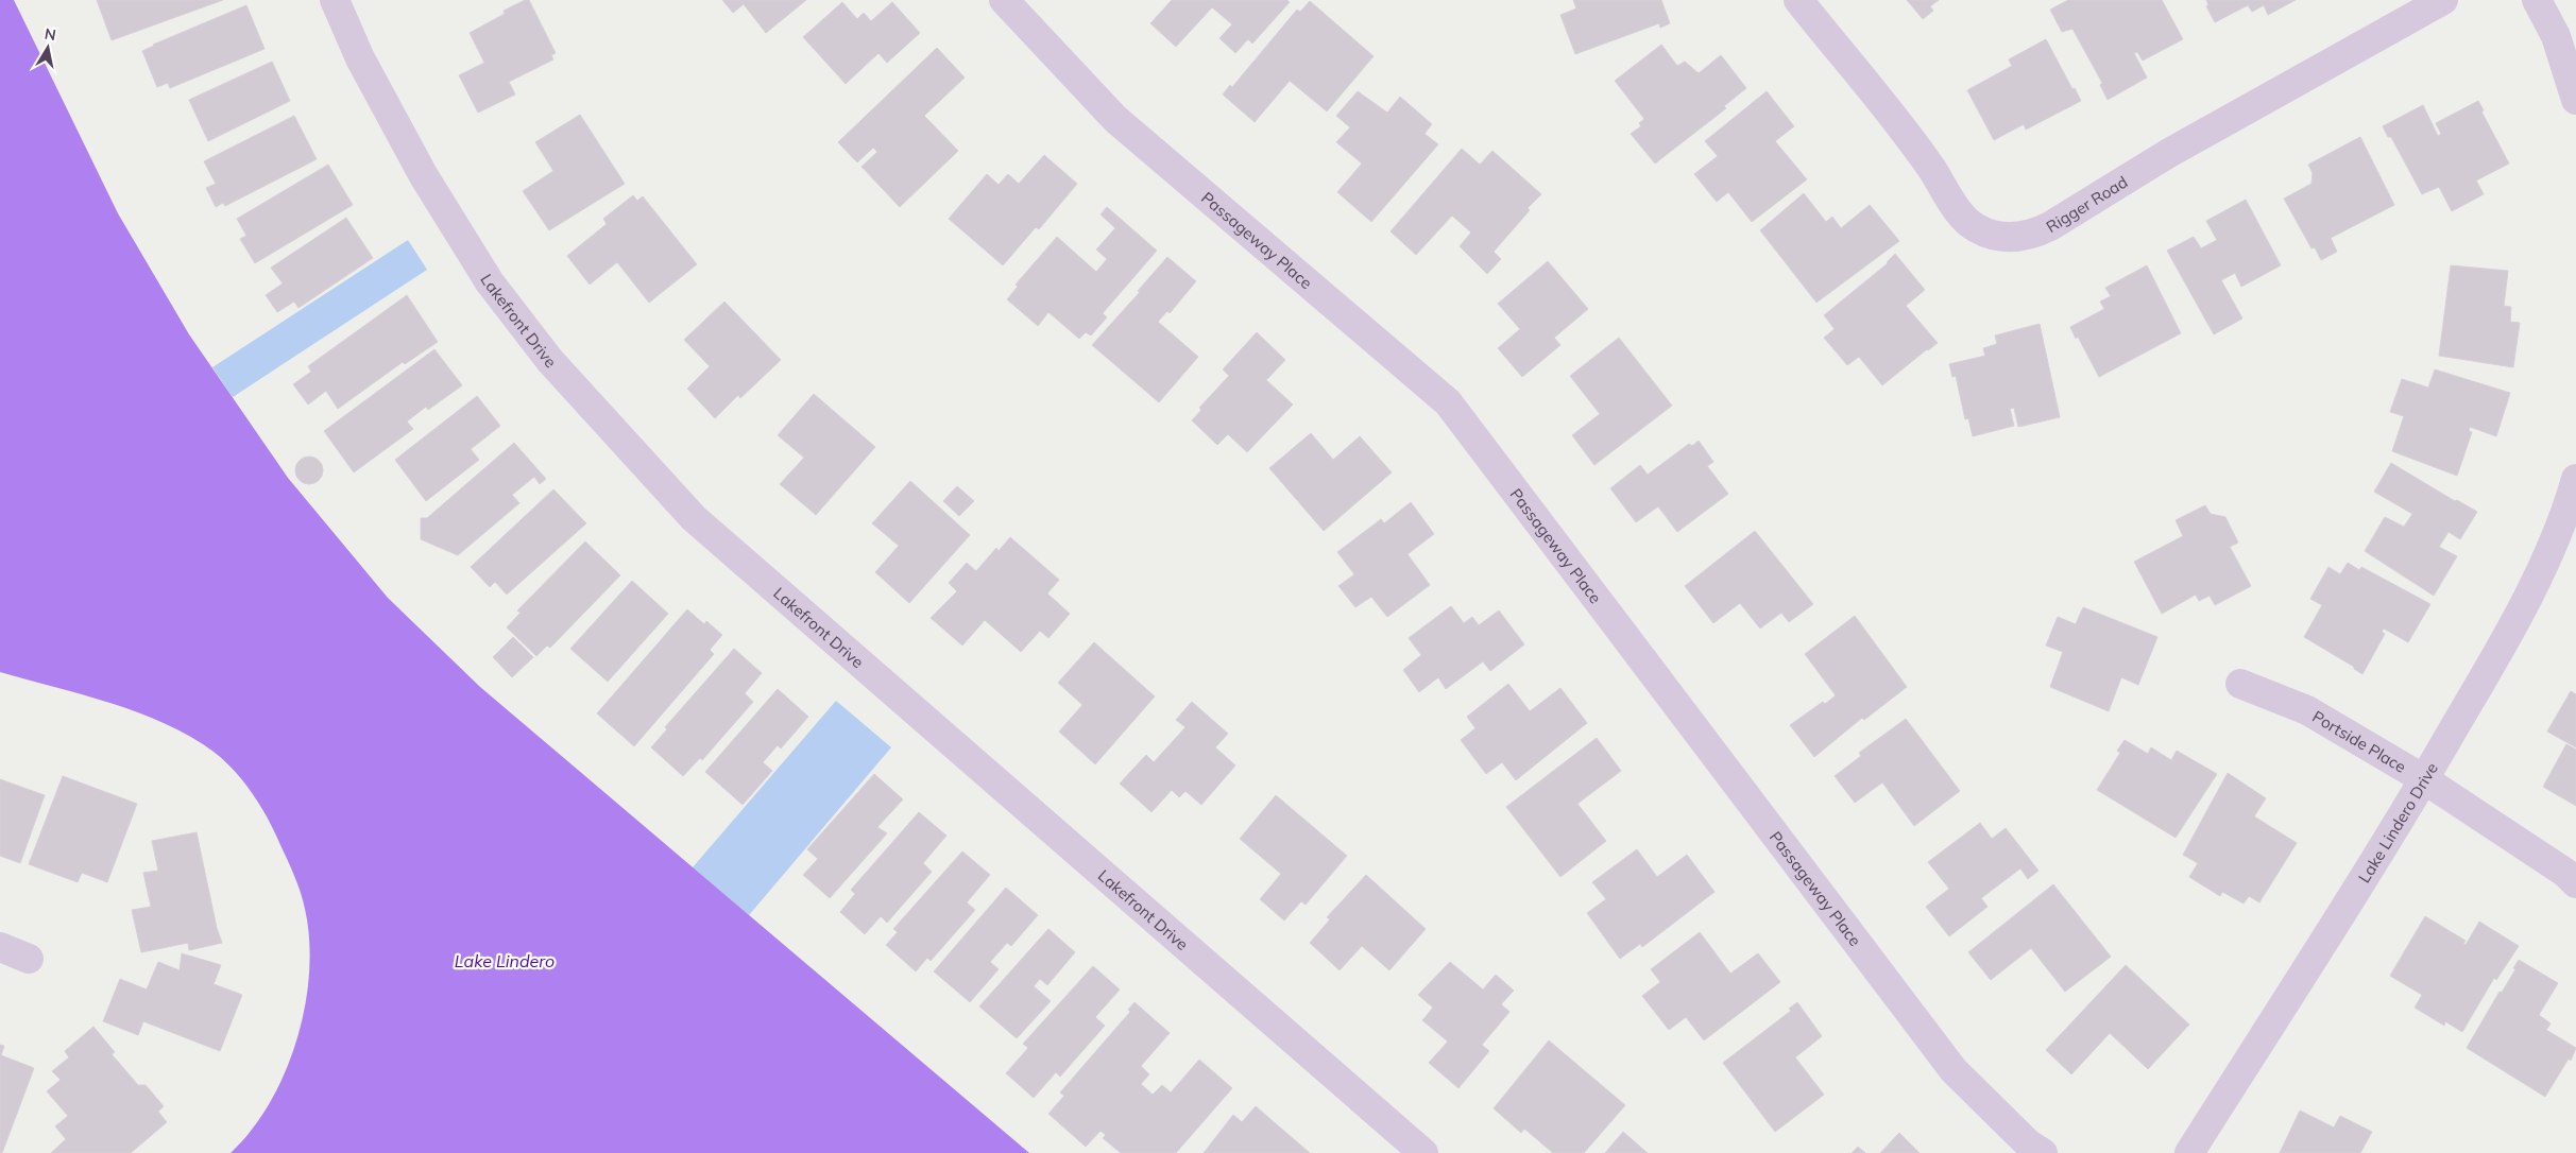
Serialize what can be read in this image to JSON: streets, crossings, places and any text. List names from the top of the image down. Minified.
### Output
{"streets":{"street":["Rigger Road","Passageway Place","Lakefront Drive","Portside Place","Lake Lindero Drive"]},"crossings":[["Portside Place","Lake Lindero Drive"]],"water":["Lake Lindero"],"north":"top"}
